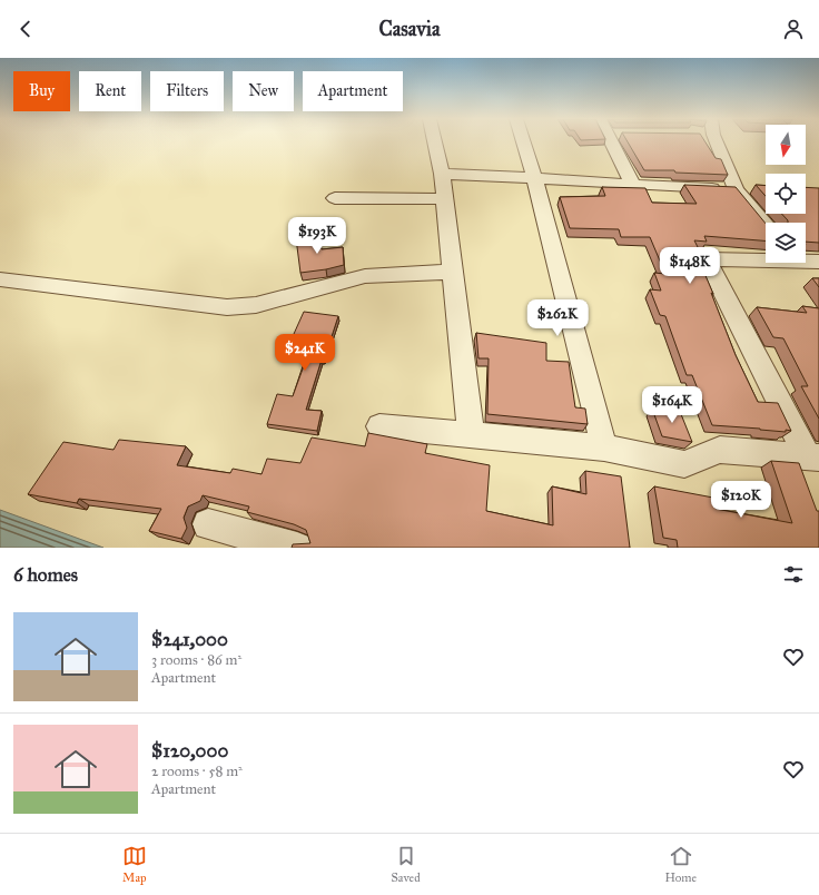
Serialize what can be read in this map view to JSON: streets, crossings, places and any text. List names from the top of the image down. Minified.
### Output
{"north":"bottom","page":{"header":"Casavia","chip":["Buy","Rent","Filters","New","Apartment"],"price":["$193K","$148K","$262K","$241K","$164K","$120K"],"heading":"6 homes","list":[{"name":"$241,000","note":"3 rooms · 86 m² · Apartment"},{"name":"$120,000","note":"2 rooms · 58 m² · Apartment"}],"tabs":["Map","Saved","Home"]}}
